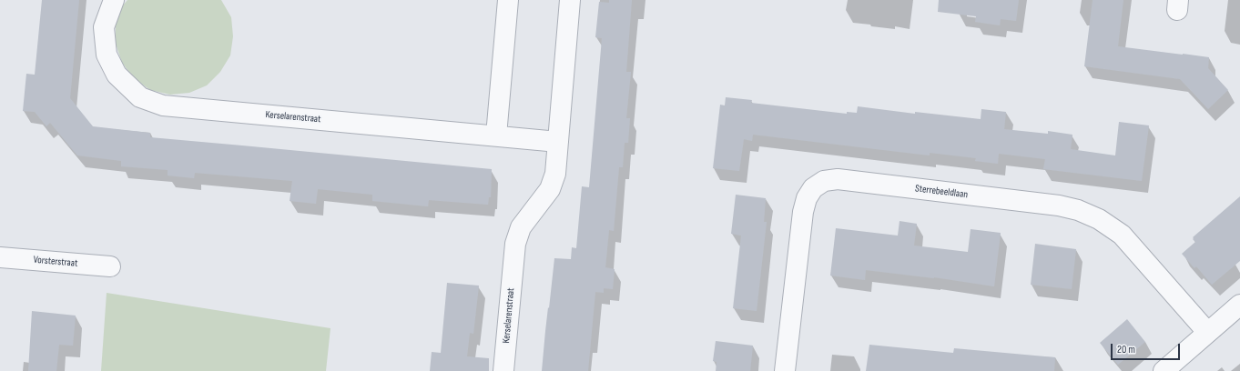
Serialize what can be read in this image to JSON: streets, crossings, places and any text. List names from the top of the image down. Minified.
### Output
{"streets":{"street":["Kerselarenstraat","Sterrebeeldlaan","Vorsterstraat"]},"scale_bar":"20 m"}
